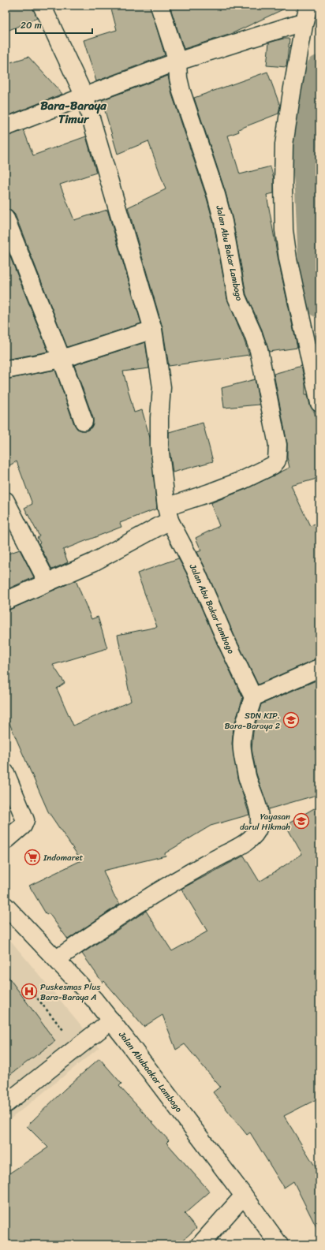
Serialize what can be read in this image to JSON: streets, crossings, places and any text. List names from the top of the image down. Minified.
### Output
{"streets":{"street":["Jalan Abu Bakar Lambogo","Jalan Abubaakar Lambogo"]},"districts":["Bara-Baraya Timur"],"places":{"school or university":["SDN KIP. Bara-Baraya 2","Yayasan darul Hikmah"],"supermarket":["Indomaret"],"hospital":["Puskesmas Plus Bara-Baraya A"]},"scale_bar":"20 m"}
